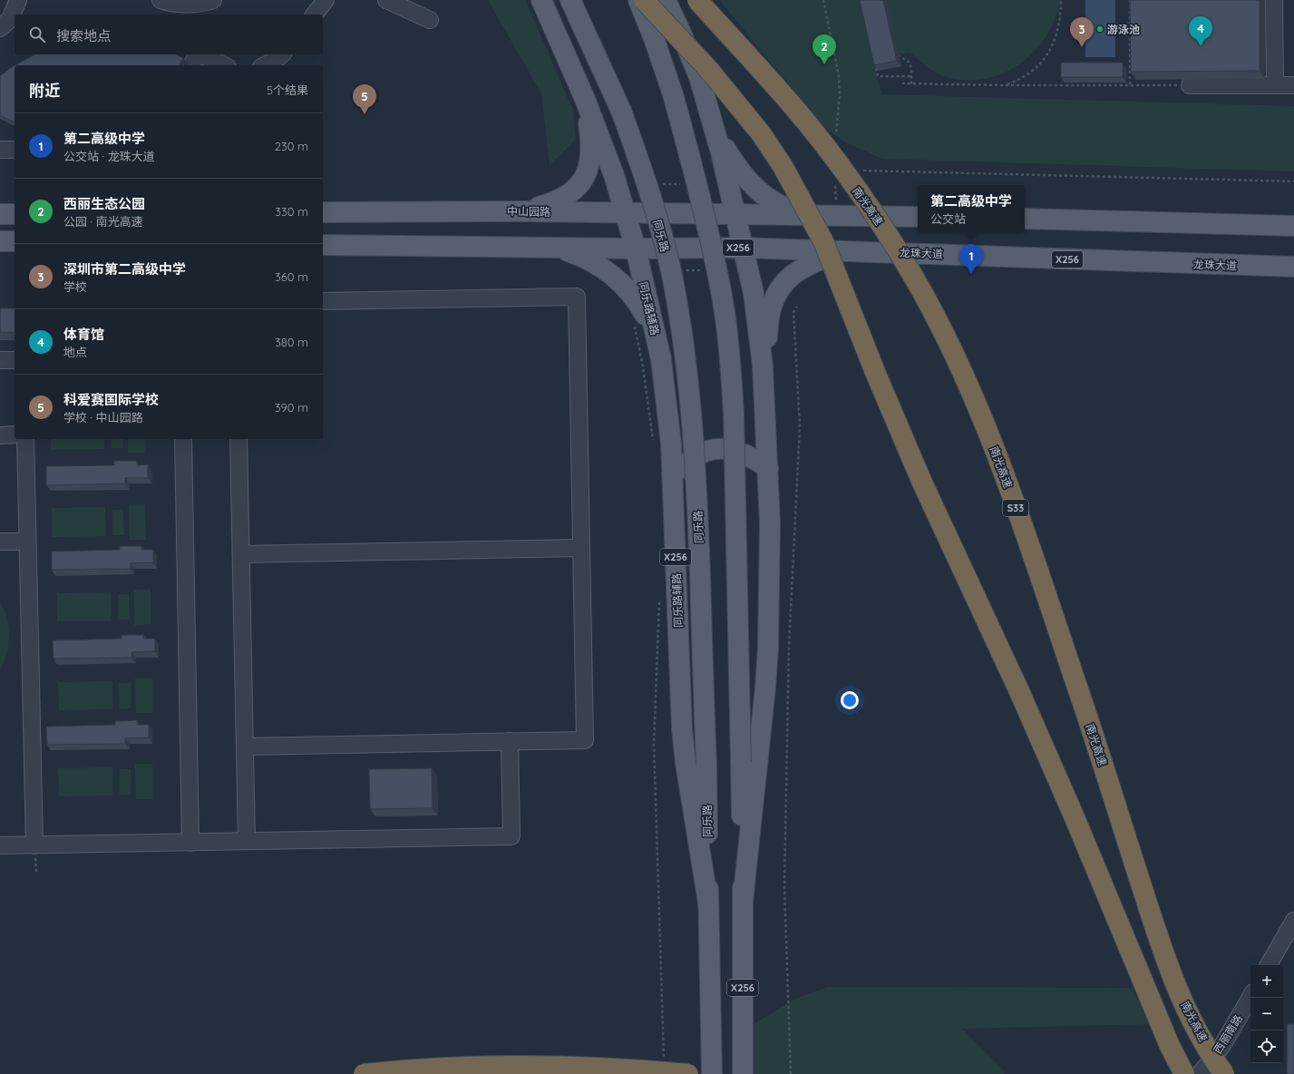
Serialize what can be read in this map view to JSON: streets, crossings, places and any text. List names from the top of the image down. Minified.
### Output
{"streets":{"highway":["南光高速","S33"],"main road":["中山园路","同乐路","X256","龙珠大道","同乐路辅路"],"street":["西丽南路"]},"crossings":[["中山园路","同乐路辅路"],["同乐路","同乐路辅路"],["X256","龙珠大道"],["龙珠大道","同乐路辅路"]],"places":["游泳池"],"page":{"search":"搜索地点","pins":["4","3","2","5","1"],"heading":["附近","5个结果"],"list":[{"mark":"1","name":"第二高级中学","note":"公交站 · 龙珠大道","value":"230 m"},{"mark":"2","name":"西丽生态公园","note":"公园 · 南光高速","value":"330 m"},{"mark":"3","name":"深圳市第二高级中学","note":"学校","value":"360 m"},{"mark":"4","name":"体育馆","note":"地点","value":"380 m"},{"mark":"5","name":"科爱赛国际学校","note":"学校 · 中山园路","value":"390 m"}],"popup":["第二高级中学","公交站"],"map_buttons":["+","−"]}}
